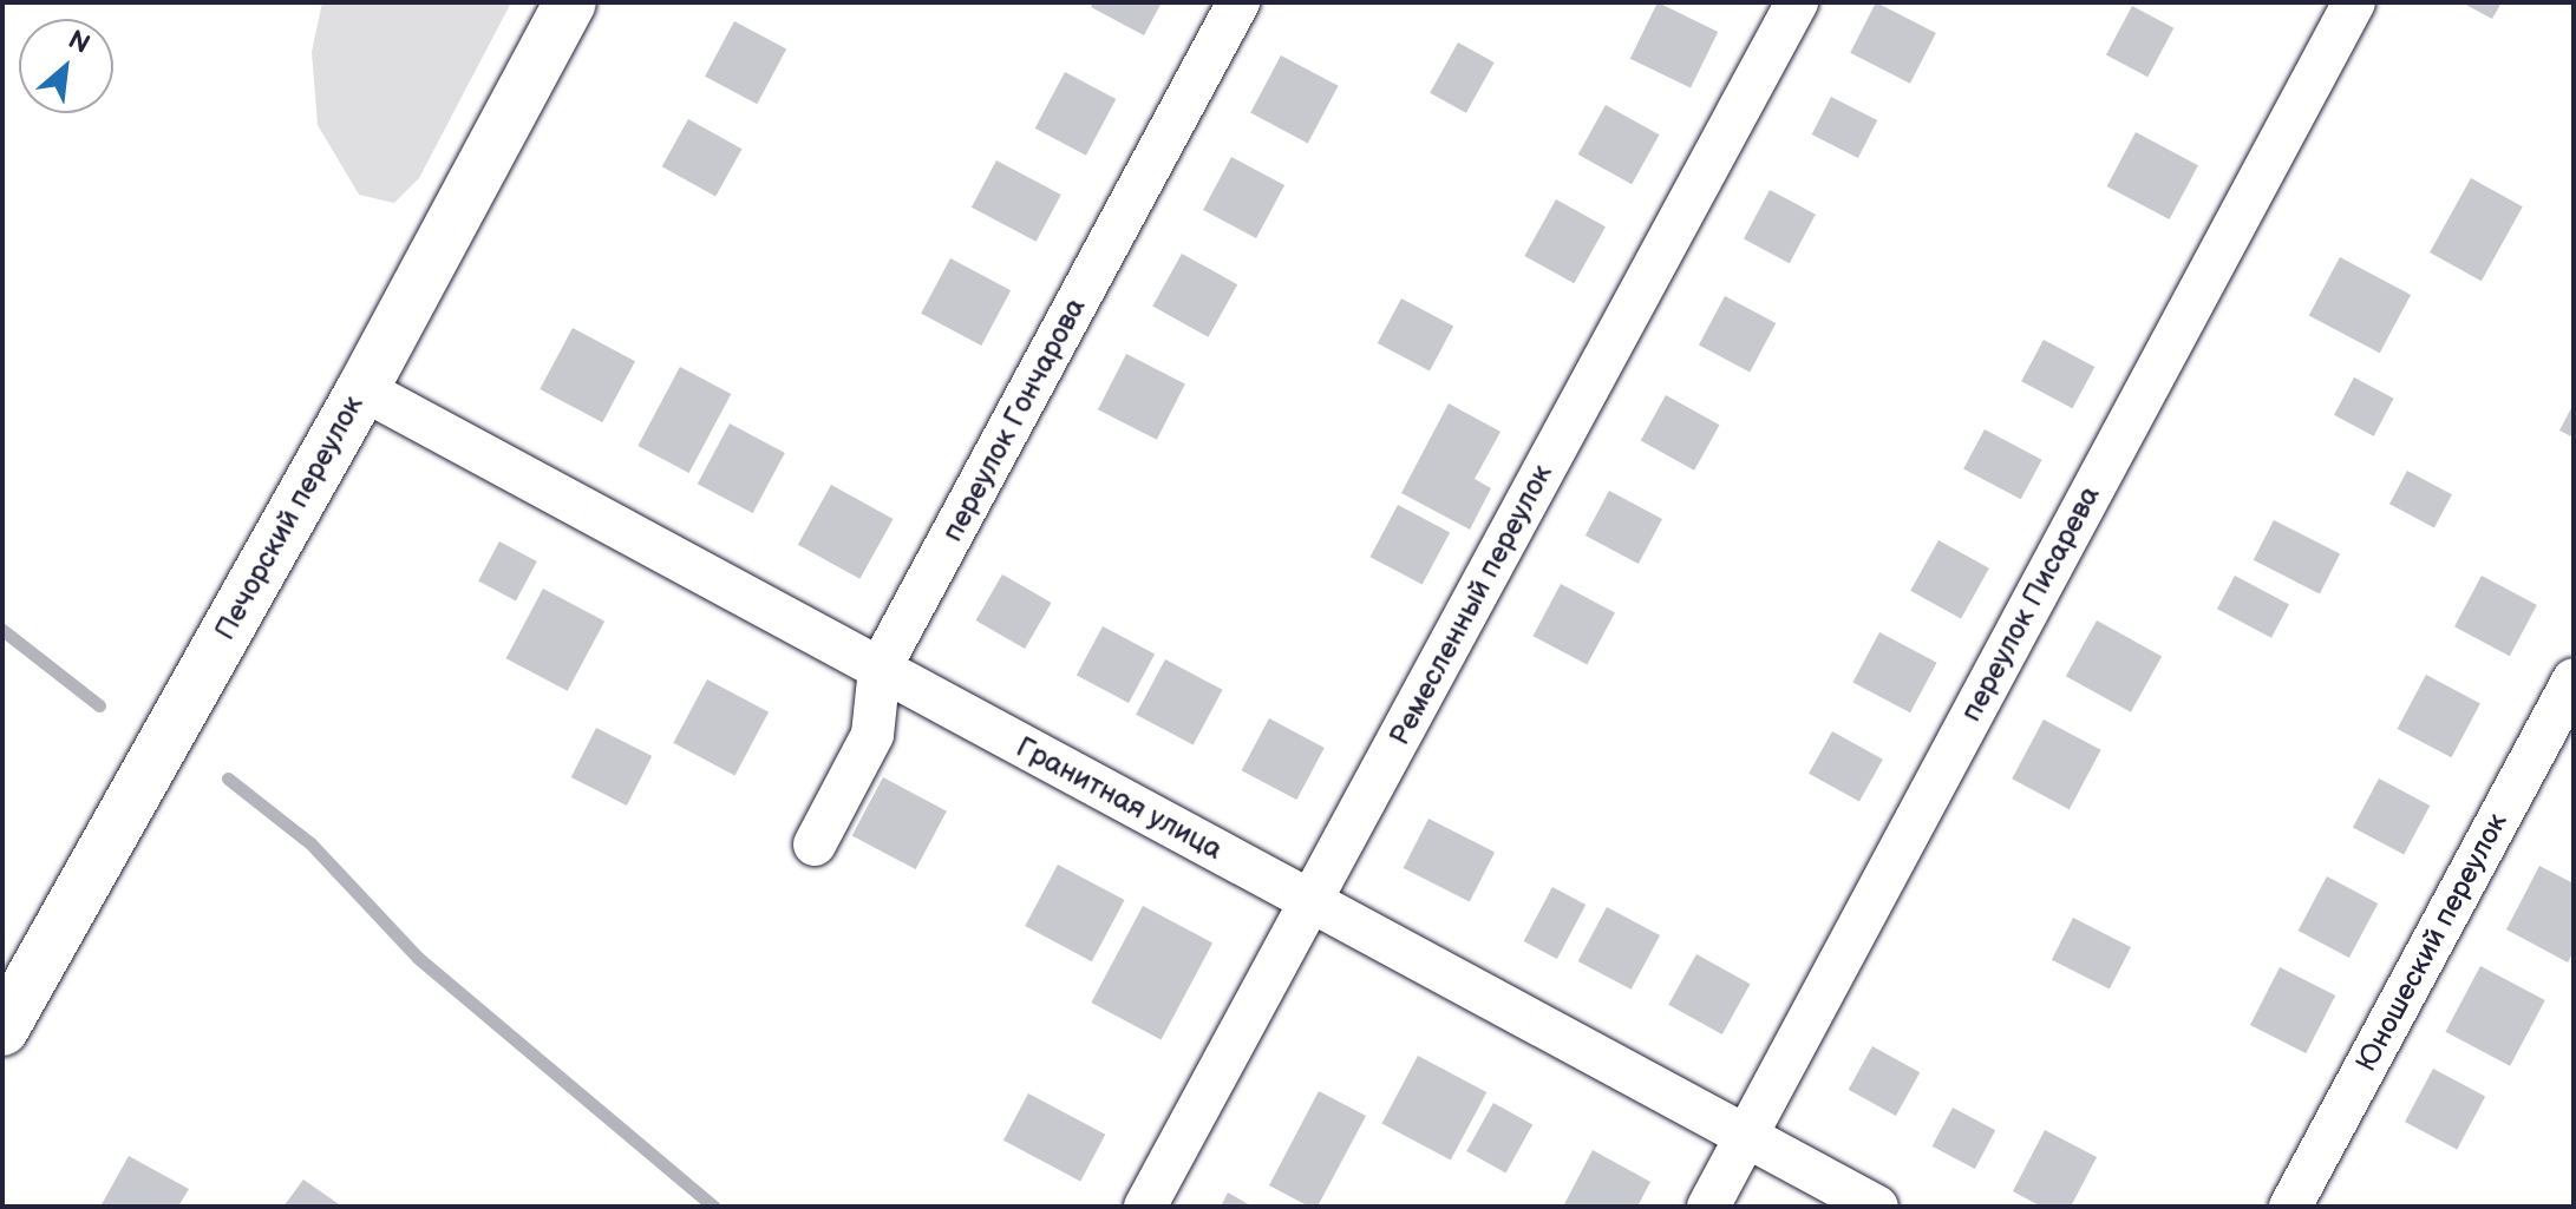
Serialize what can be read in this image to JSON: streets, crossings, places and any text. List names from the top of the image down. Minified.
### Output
{"streets":{"street":["переулок Гончарова","Печорский переулок","переулок Писарева","Ремесленный переулок","Гранитная улица","Юношеский переулок"]},"crossings":[["переулок Гончарова","Гранитная улица"],["Печорский переулок","Гранитная улица"],["переулок Писарева","Гранитная улица"],["Ремесленный переулок","Гранитная улица"]],"north":"top right"}
